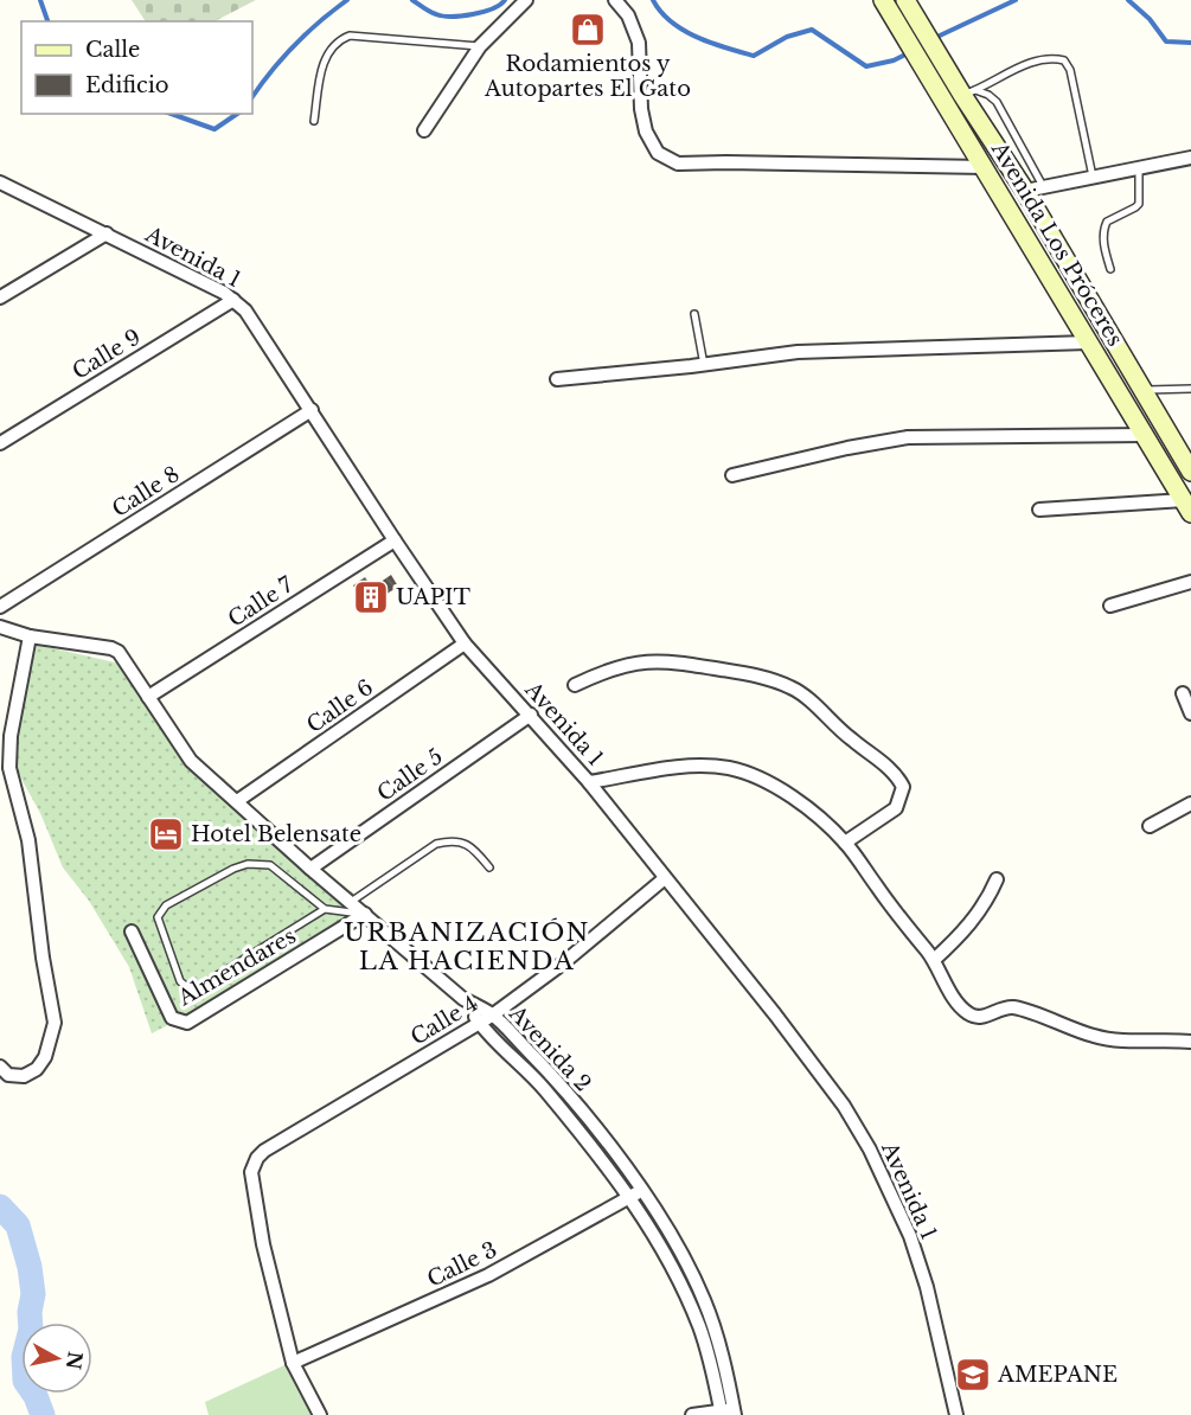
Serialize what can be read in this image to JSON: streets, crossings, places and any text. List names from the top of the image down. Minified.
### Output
{"streets":{"main road":["Avenida Los Próceres"],"street":["Avenida 1","Calle 9","Calle 8","Calle 7","Calle 6","Calle 5","Almendares","Calle 4","Avenida 2","Calle 3"]},"crossings":[["Avenida 1","Calle 9"],["Avenida 1","Calle 8"],["Avenida 1","Calle 7"],["Avenida 1","Calle 6"],["Avenida 1","Calle 5"],["Avenida 1","Calle 4"],["Calle 7","Avenida 2"],["Calle 6","Avenida 2"],["Calle 5","Avenida 2"],["Almendares","Avenida 2"],["Calle 4","Avenida 2"],["Calle 4","Calle 3"],["Avenida 2","Calle 3"]],"districts":["URBANIZACIÓN LA HACIENDA"],"places":{"shop":["Rodamientos y Autopartes El Gato"],"building":["UAPIT"],"hotel":["Hotel Belensate"],"school or university":["AMEPANE"]},"legend":["Calle","Edificio"],"north":"right"}
